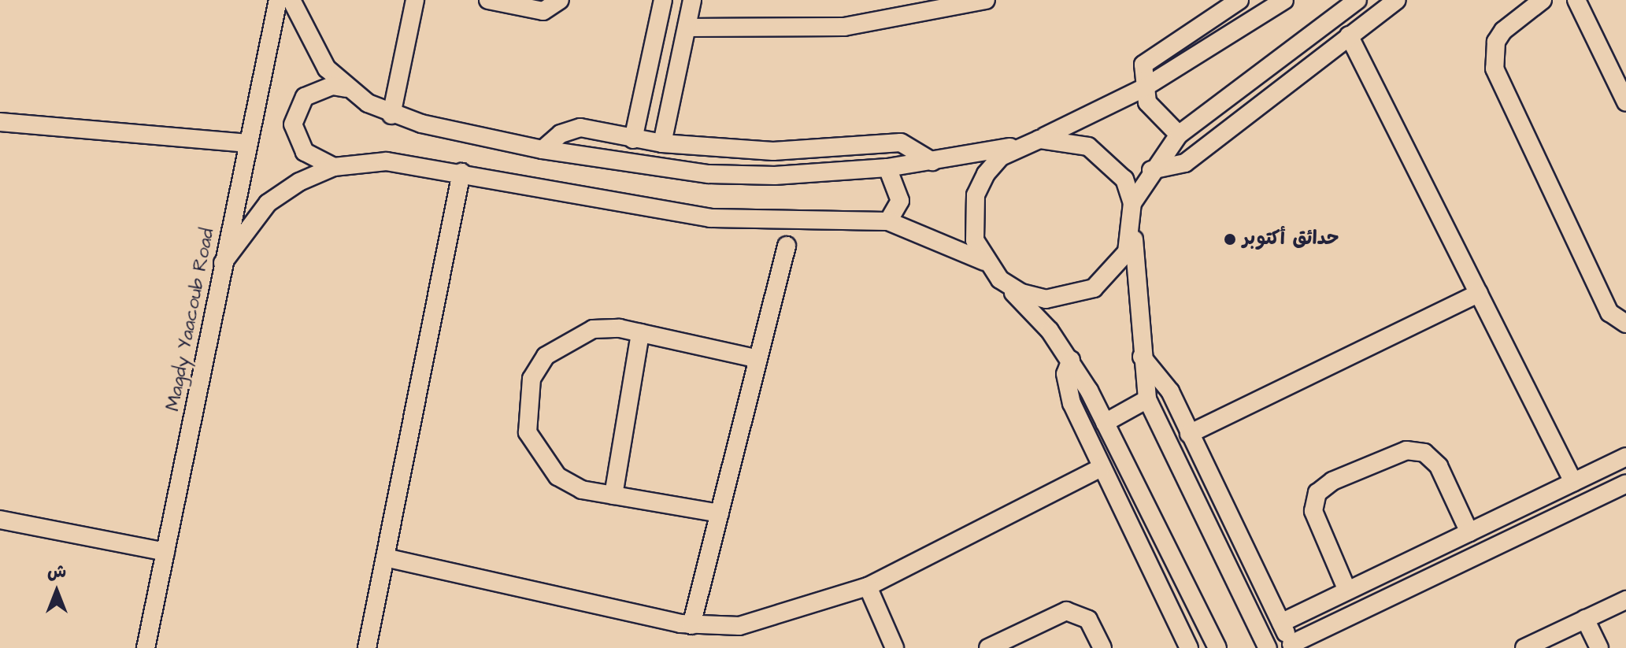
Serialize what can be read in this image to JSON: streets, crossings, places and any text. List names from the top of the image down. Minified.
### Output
{"streets":{"street":["Magdy Yaacoub Road"]},"places":["حدائق أكتوبر"],"north":"top"}
